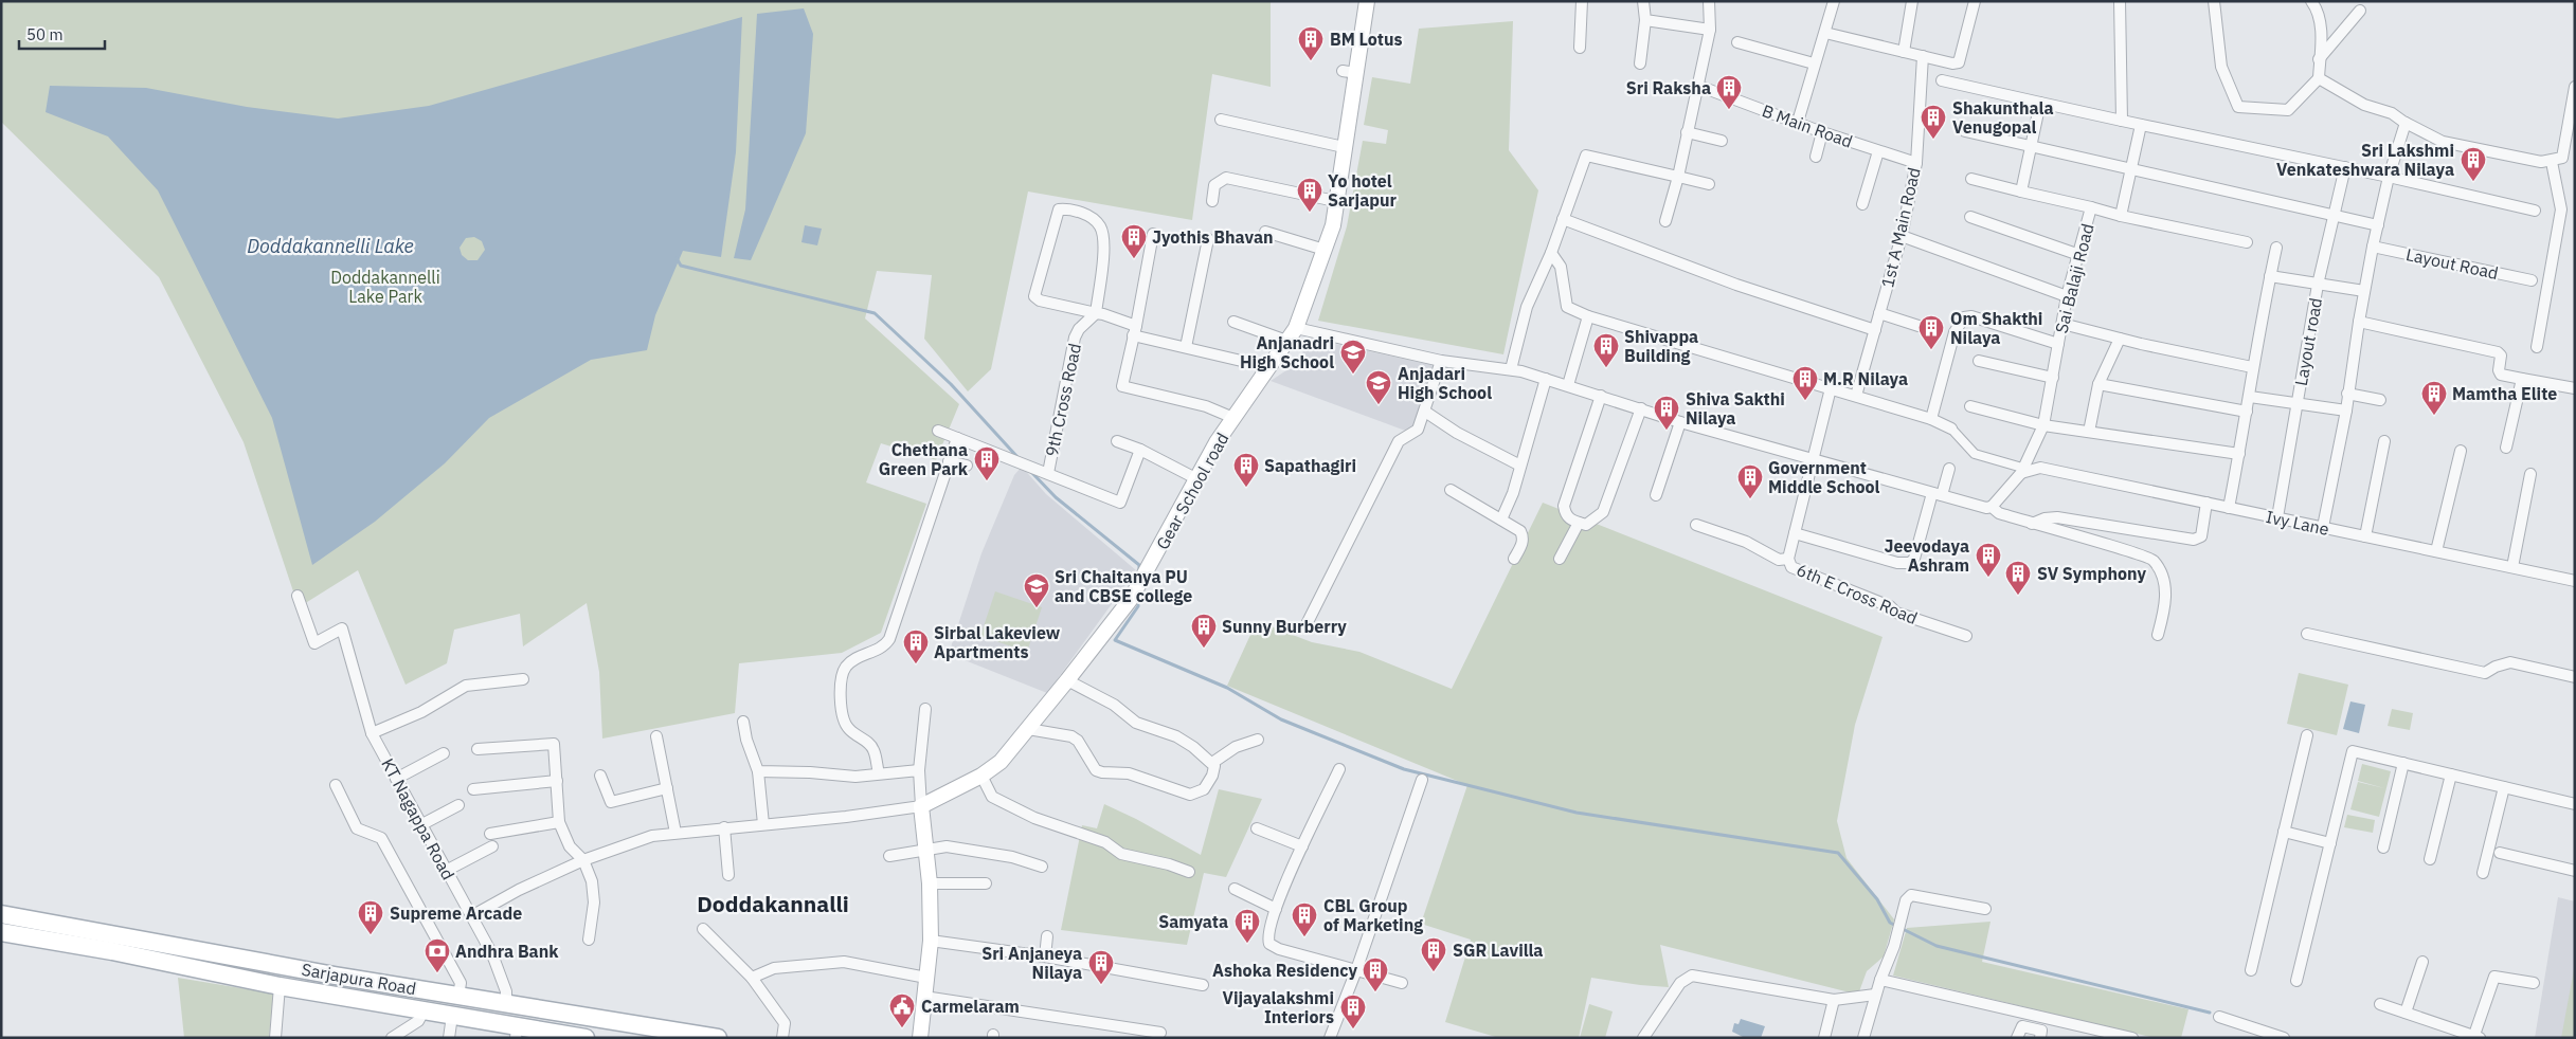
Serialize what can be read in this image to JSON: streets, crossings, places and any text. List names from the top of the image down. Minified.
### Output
{"streets":{"main road":["Gear School road","Sarjapura Road"],"street":["B Main Road","1st A Main Road","Layout Road","Sai Balaji Road","Layout road","9th Cross Road","Ivy Lane","6th E Cross Road","KT Nagappa Road"]},"crossings":[["B Main Road","1st A Main Road"],["Sai Balaji Road","Ivy Lane"],["Layout road","Ivy Lane"],["KT Nagappa Road","Sarjapura Road"]],"districts":["Doddakannalli"],"water":["Doddakannelli Lake"],"parks":["Doddakannelli Lake Park"],"places":{"building":["BM Lotus","Sri Raksha","Shakunthala Venugopal","Sri Lakshmi Venkateshwara Nilaya","Yo hotel Sarjapur","Jyothis Bhavan","Om Shakthi Nilaya","Shivappa Building","M.R Nilaya","Mamtha Elite","Shiva Sakthi Nilaya","Chethana Green Park","Sapathagiri","Government Middle School","Jeevodaya Ashram","SV Symphony","Sunny Burberry","Sirbal Lakeview Apartments","Supreme Arcade","CBL Group of Marketing","Samyata","SGR Lavilla","Sri Anjaneya Nilaya","Ashoka Residency","Vijayalakshmi Interiors"],"school or university":["Anjanadri High School","Anjadari High School","Sri Chaitanya PU and CBSE college"],"bank":["Andhra Bank"],"public building":["Carmelaram"]},"scale_bar":"50 m"}
